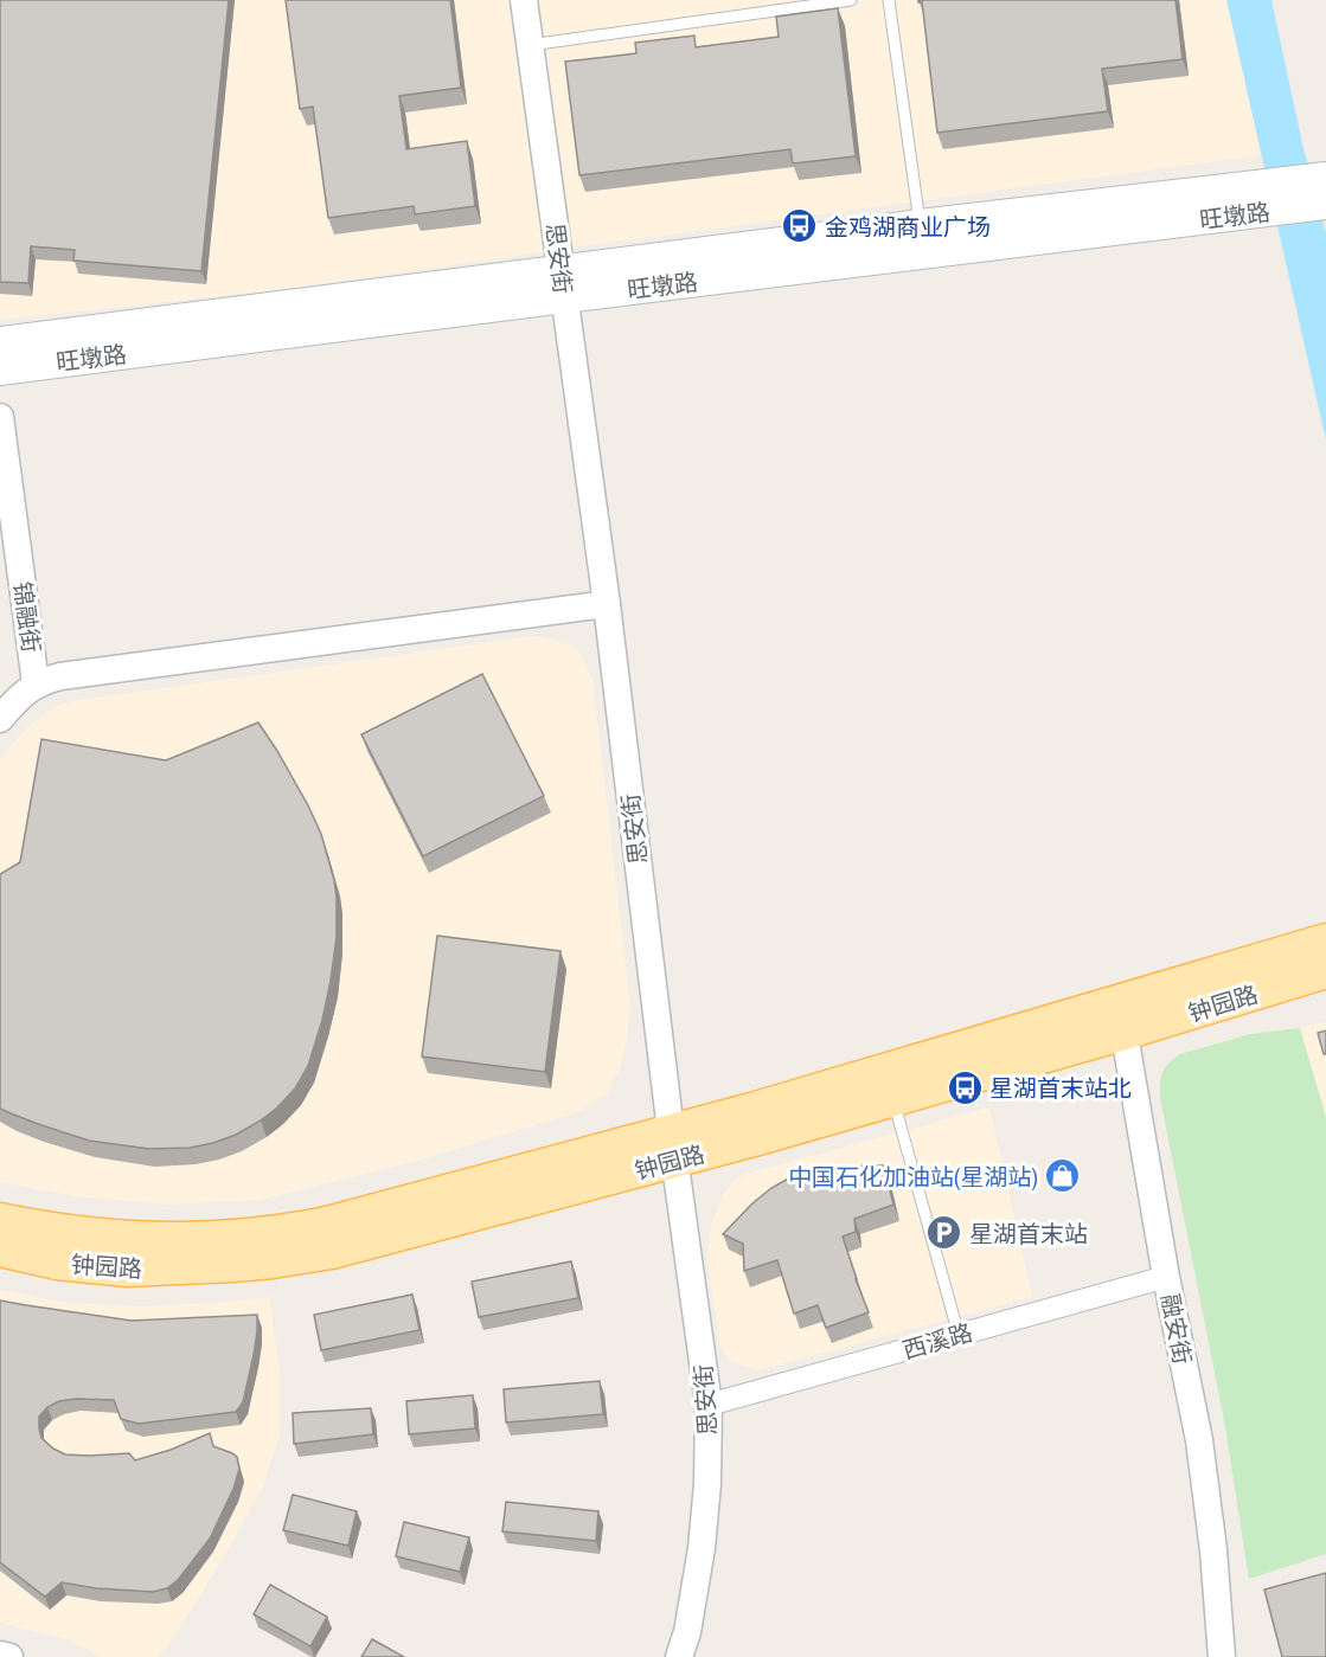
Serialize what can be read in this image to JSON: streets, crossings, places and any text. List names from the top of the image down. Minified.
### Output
{"streets":{"main road":["旺墩路","钟园路"],"street":["思安街","锦融街","融安街","西溪路"]},"crossings":[["旺墩路","思安街"],["思安街","钟园路"],["思安街","西溪路"],["钟园路","融安街"],["融安街","西溪路"]],"places":{"bus stop":["金鸡湖商业广场","星湖首末站北"],"shop":["中国石化加油站(星湖站)"],"parking":["星湖首末站"]}}
